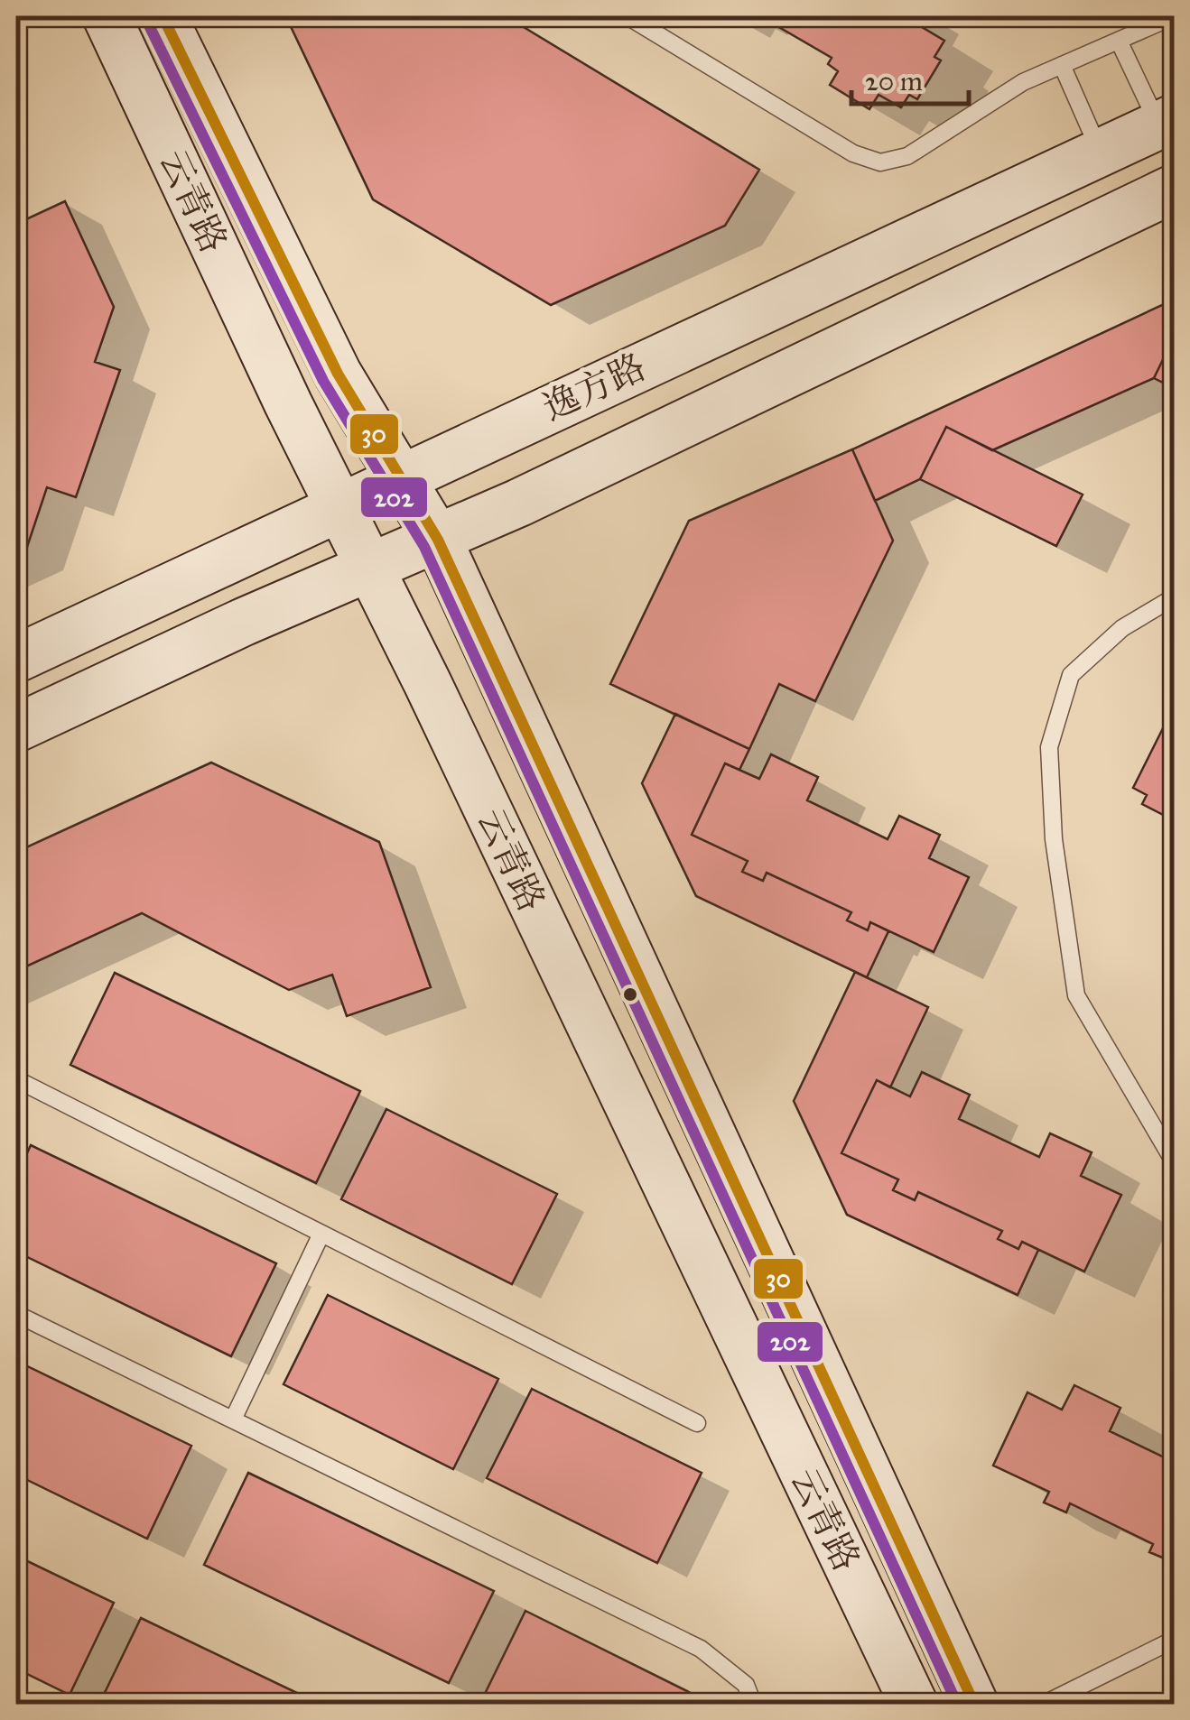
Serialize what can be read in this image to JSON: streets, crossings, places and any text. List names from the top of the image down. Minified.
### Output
{"streets":{"street":["云青路","逸方路"]},"crossings":[["云青路","逸方路"]],"lines":["transit line 30","transit line 202"],"scale_bar":"20 m"}
